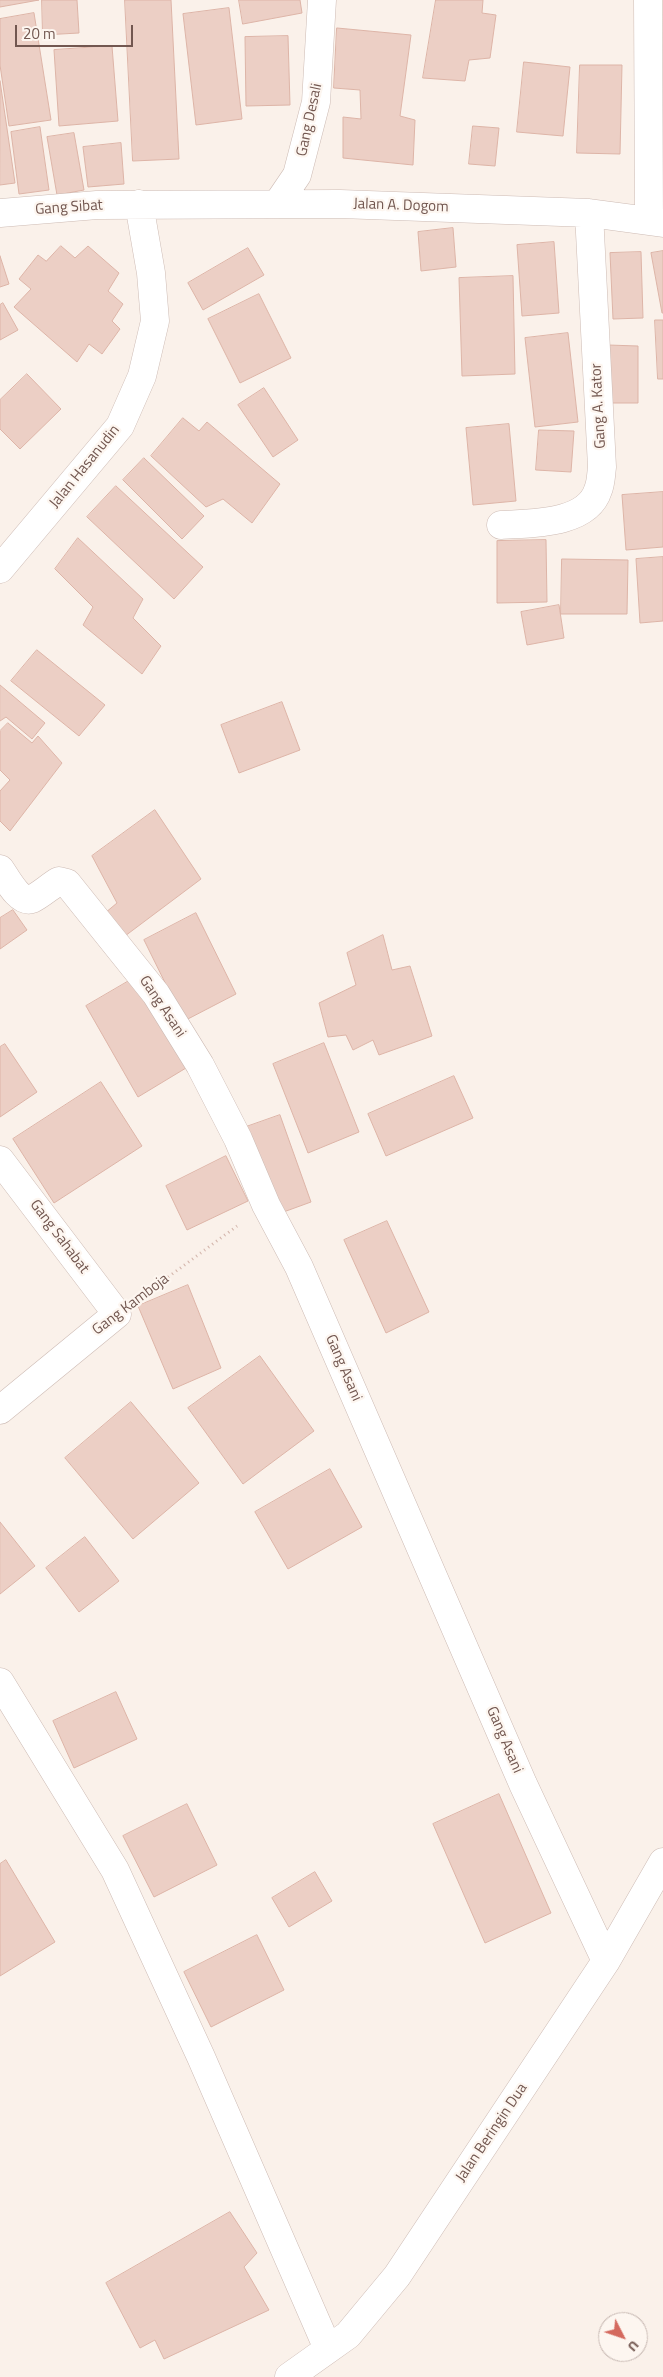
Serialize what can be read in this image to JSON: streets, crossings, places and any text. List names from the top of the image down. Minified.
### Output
{"streets":{"street":["Gang Desali","Jalan A. Dogom","Gang Sibat","Gang A. Kator","Jalan Hasanudin","Gang Asani","Gang Sahabat","Gang Kamboja","Jalan Beringin Dua"]},"crossings":[["Gang Desali","Jalan A. Dogom"],["Jalan A. Dogom","Gang Sibat"],["Jalan A. Dogom","Gang A. Kator"],["Jalan A. Dogom","Jalan Hasanudin"],["Gang Sibat","Jalan Hasanudin"],["Gang Asani","Gang Kamboja"],["Gang Asani","Jalan Beringin Dua"],["Gang Sahabat","Gang Kamboja"]],"scale_bar":"20 m","north":"bottom right"}
